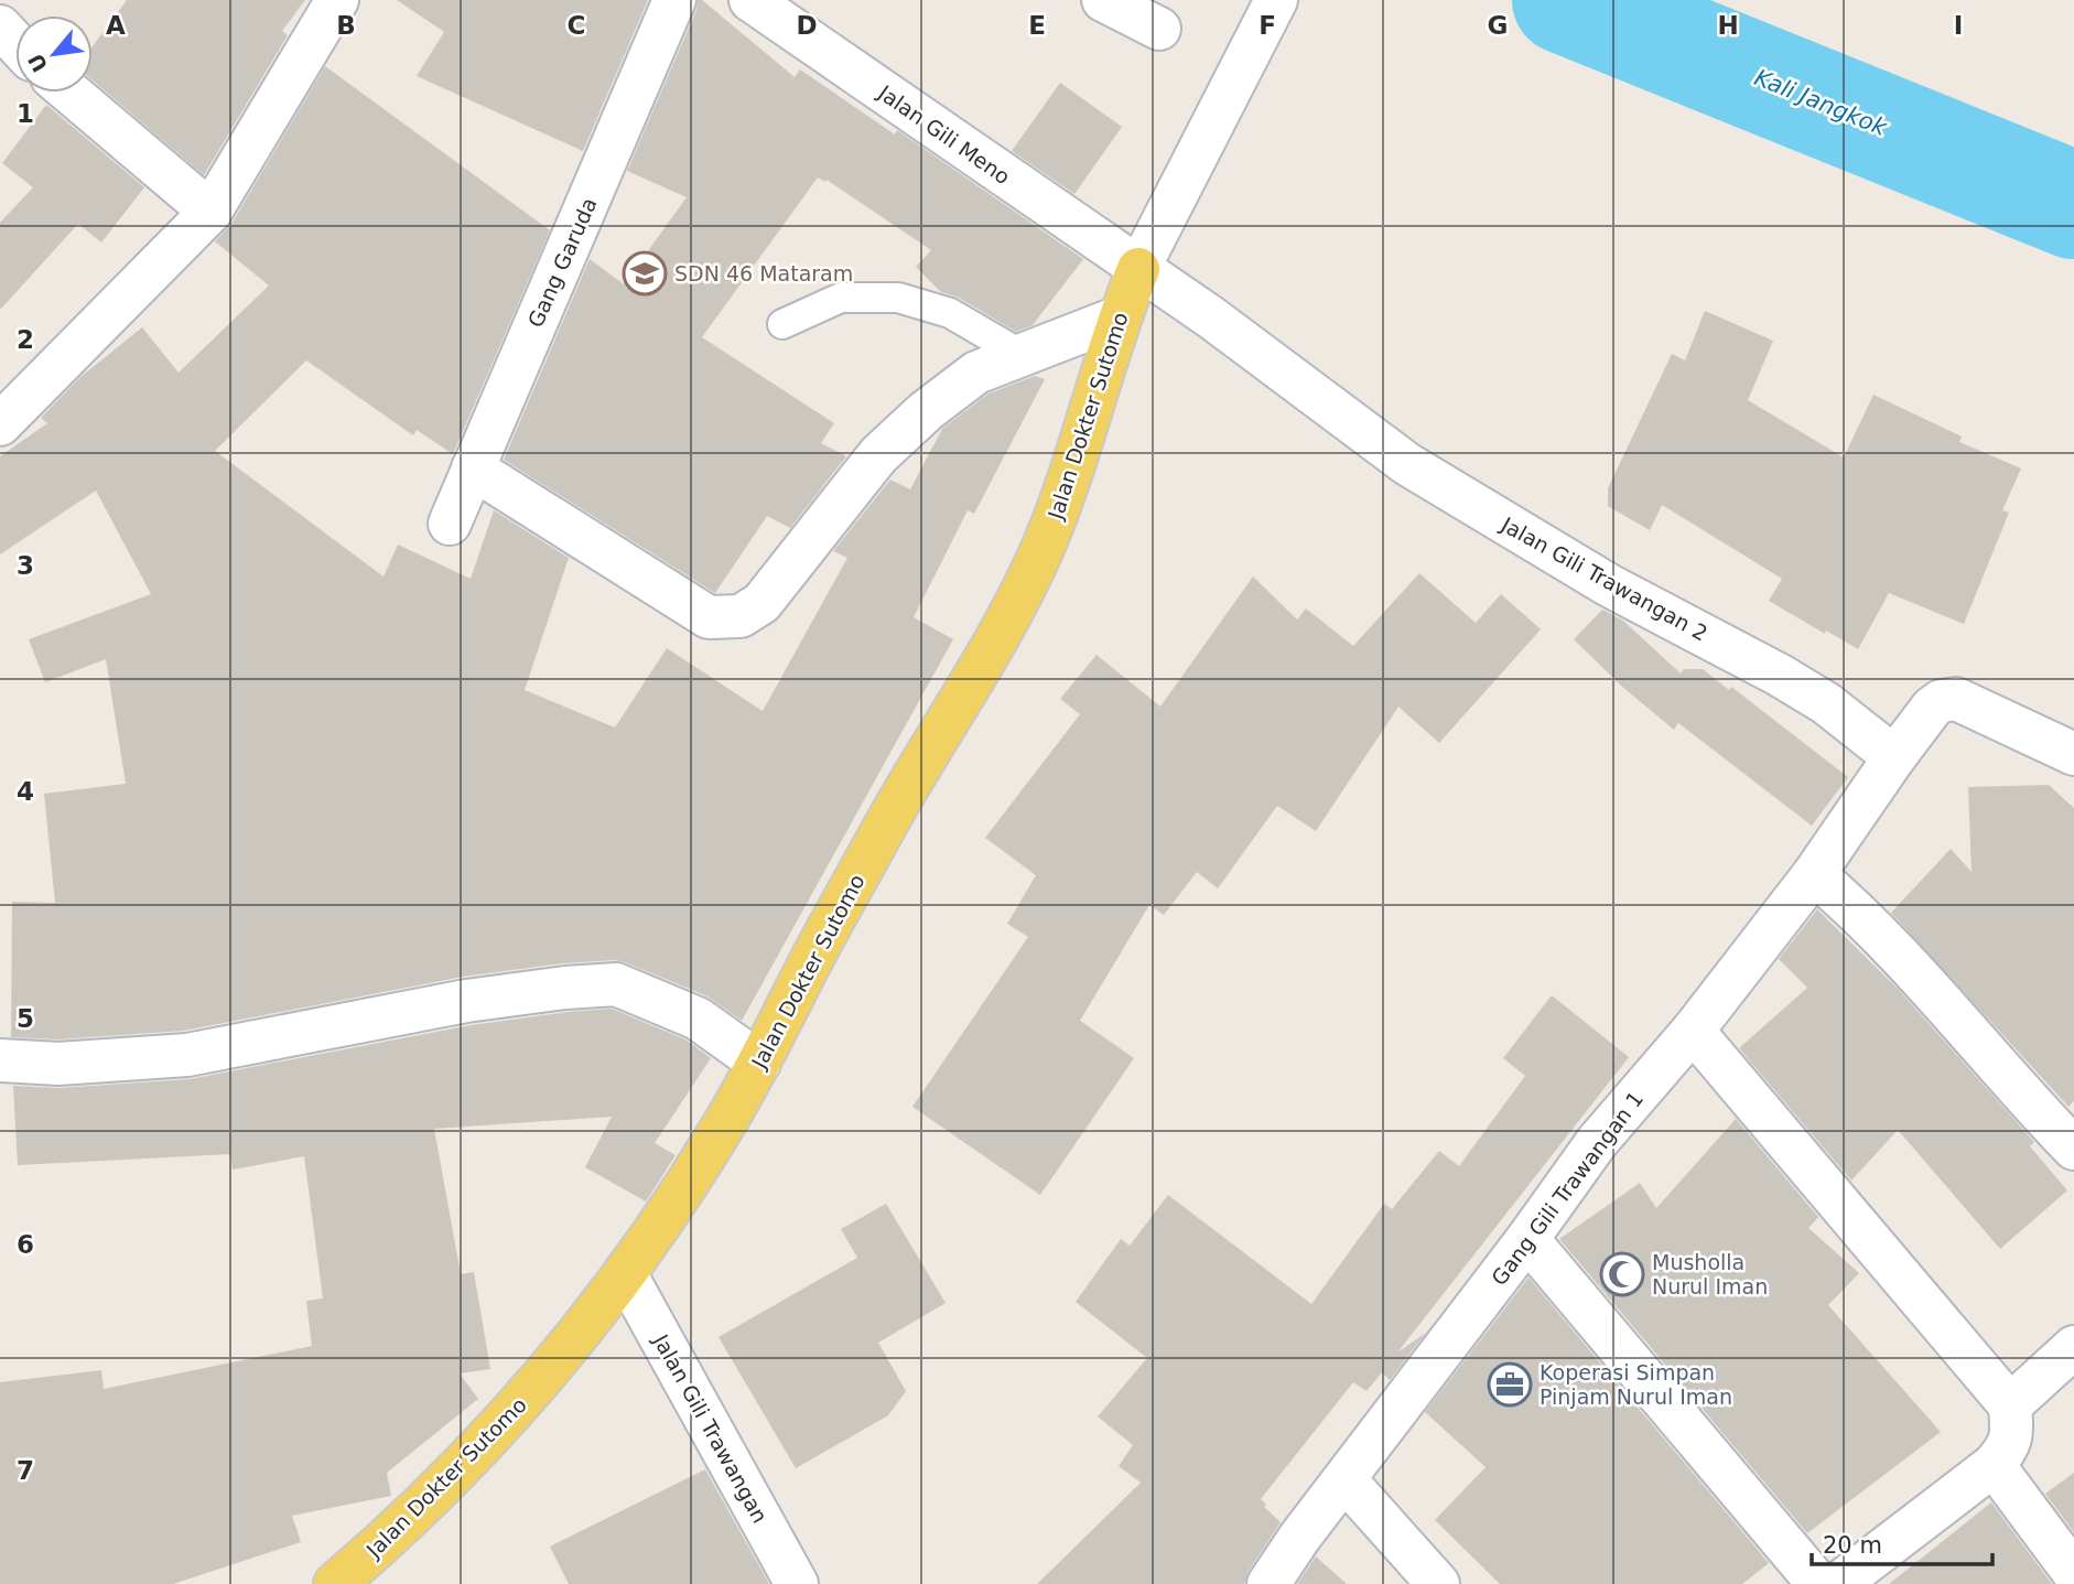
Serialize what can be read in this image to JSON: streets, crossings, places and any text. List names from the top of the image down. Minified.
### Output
{"streets":{"main road":["Jalan Dokter Sutomo"],"street":["Jalan Gili Meno","Gang Garuda","Jalan Gili Trawangan 2","Gang Gili Trawangan 1","Jalan Gili Trawangan"]},"crossings":[["Jalan Gili Meno","Jalan Dokter Sutomo"],["Jalan Gili Meno","Jalan Gili Trawangan 2"],["Jalan Dokter Sutomo","Jalan Gili Trawangan 2"],["Jalan Dokter Sutomo","Jalan Gili Trawangan"],["Jalan Gili Trawangan 2","Gang Gili Trawangan 1"]],"water":["Kali Jangkok"],"places":{"school or university":["SDN 46 Mataram"],"mosque":["Musholla Nurul Iman"],"office":["Koperasi Simpan Pinjam Nurul Iman"]},"scale_bar":"20 m","north":"bottom left","grid":{"columns":["A","B","C","D","E","F","G","H","I"],"rows":["1","2","3","4","5","6","7"]}}
